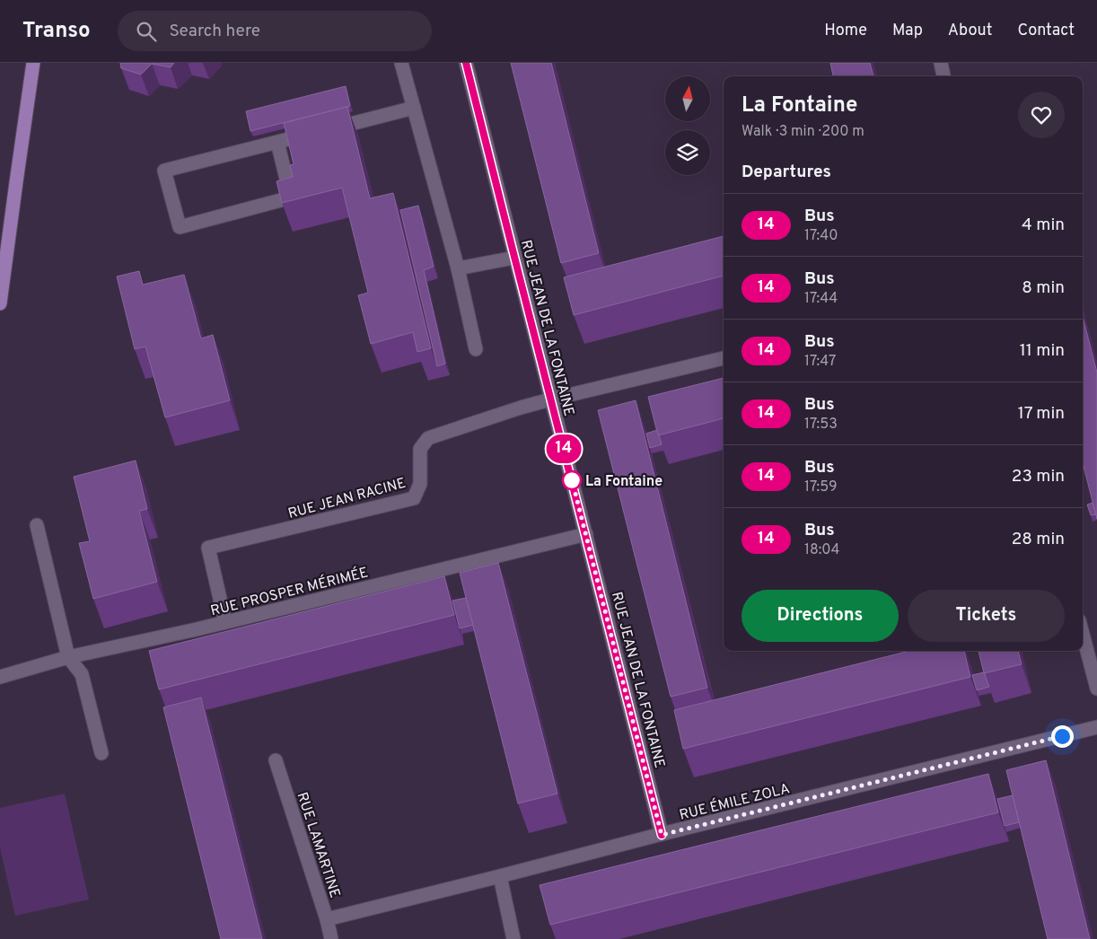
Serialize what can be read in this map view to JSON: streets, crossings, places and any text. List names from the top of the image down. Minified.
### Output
{"streets":{"street":["RUE JEAN DE LA FONTAINE","RUE JEAN RACINE","RUE PROSPER MÉRIMÉE","RUE ÉMILE ZOLA","RUE LAMARTINE"]},"crossings":[["RUE JEAN DE LA FONTAINE","RUE JEAN RACINE"],["RUE JEAN DE LA FONTAINE","RUE PROSPER MÉRIMÉE"],["RUE JEAN DE LA FONTAINE","RUE ÉMILE ZOLA"],["RUE JEAN RACINE","RUE PROSPER MÉRIMÉE"],["RUE ÉMILE ZOLA","RUE LAMARTINE"]],"places":["La Fontaine"],"lines":["bus line 14"],"north":"top","page":{"header":"Transo","search":"Search here","nav":["Home","Map","About","Contact"],"on_map":"14","heading":[["La Fontaine","Walk · 3 min · 200 m"],"Departures"],"list":[{"mark":"14","name":"Bus","note":"17:40","value":"4 min"},{"mark":"14","name":"Bus","note":"17:44","value":"8 min"},{"mark":"14","name":"Bus","note":"17:47","value":"11 min"},{"mark":"14","name":"Bus","note":"17:53","value":"17 min"},{"mark":"14","name":"Bus","note":"17:59","value":"23 min"},{"mark":"14","name":"Bus","note":"18:04","value":"28 min"}],"buttons":["Directions","Tickets"]}}
